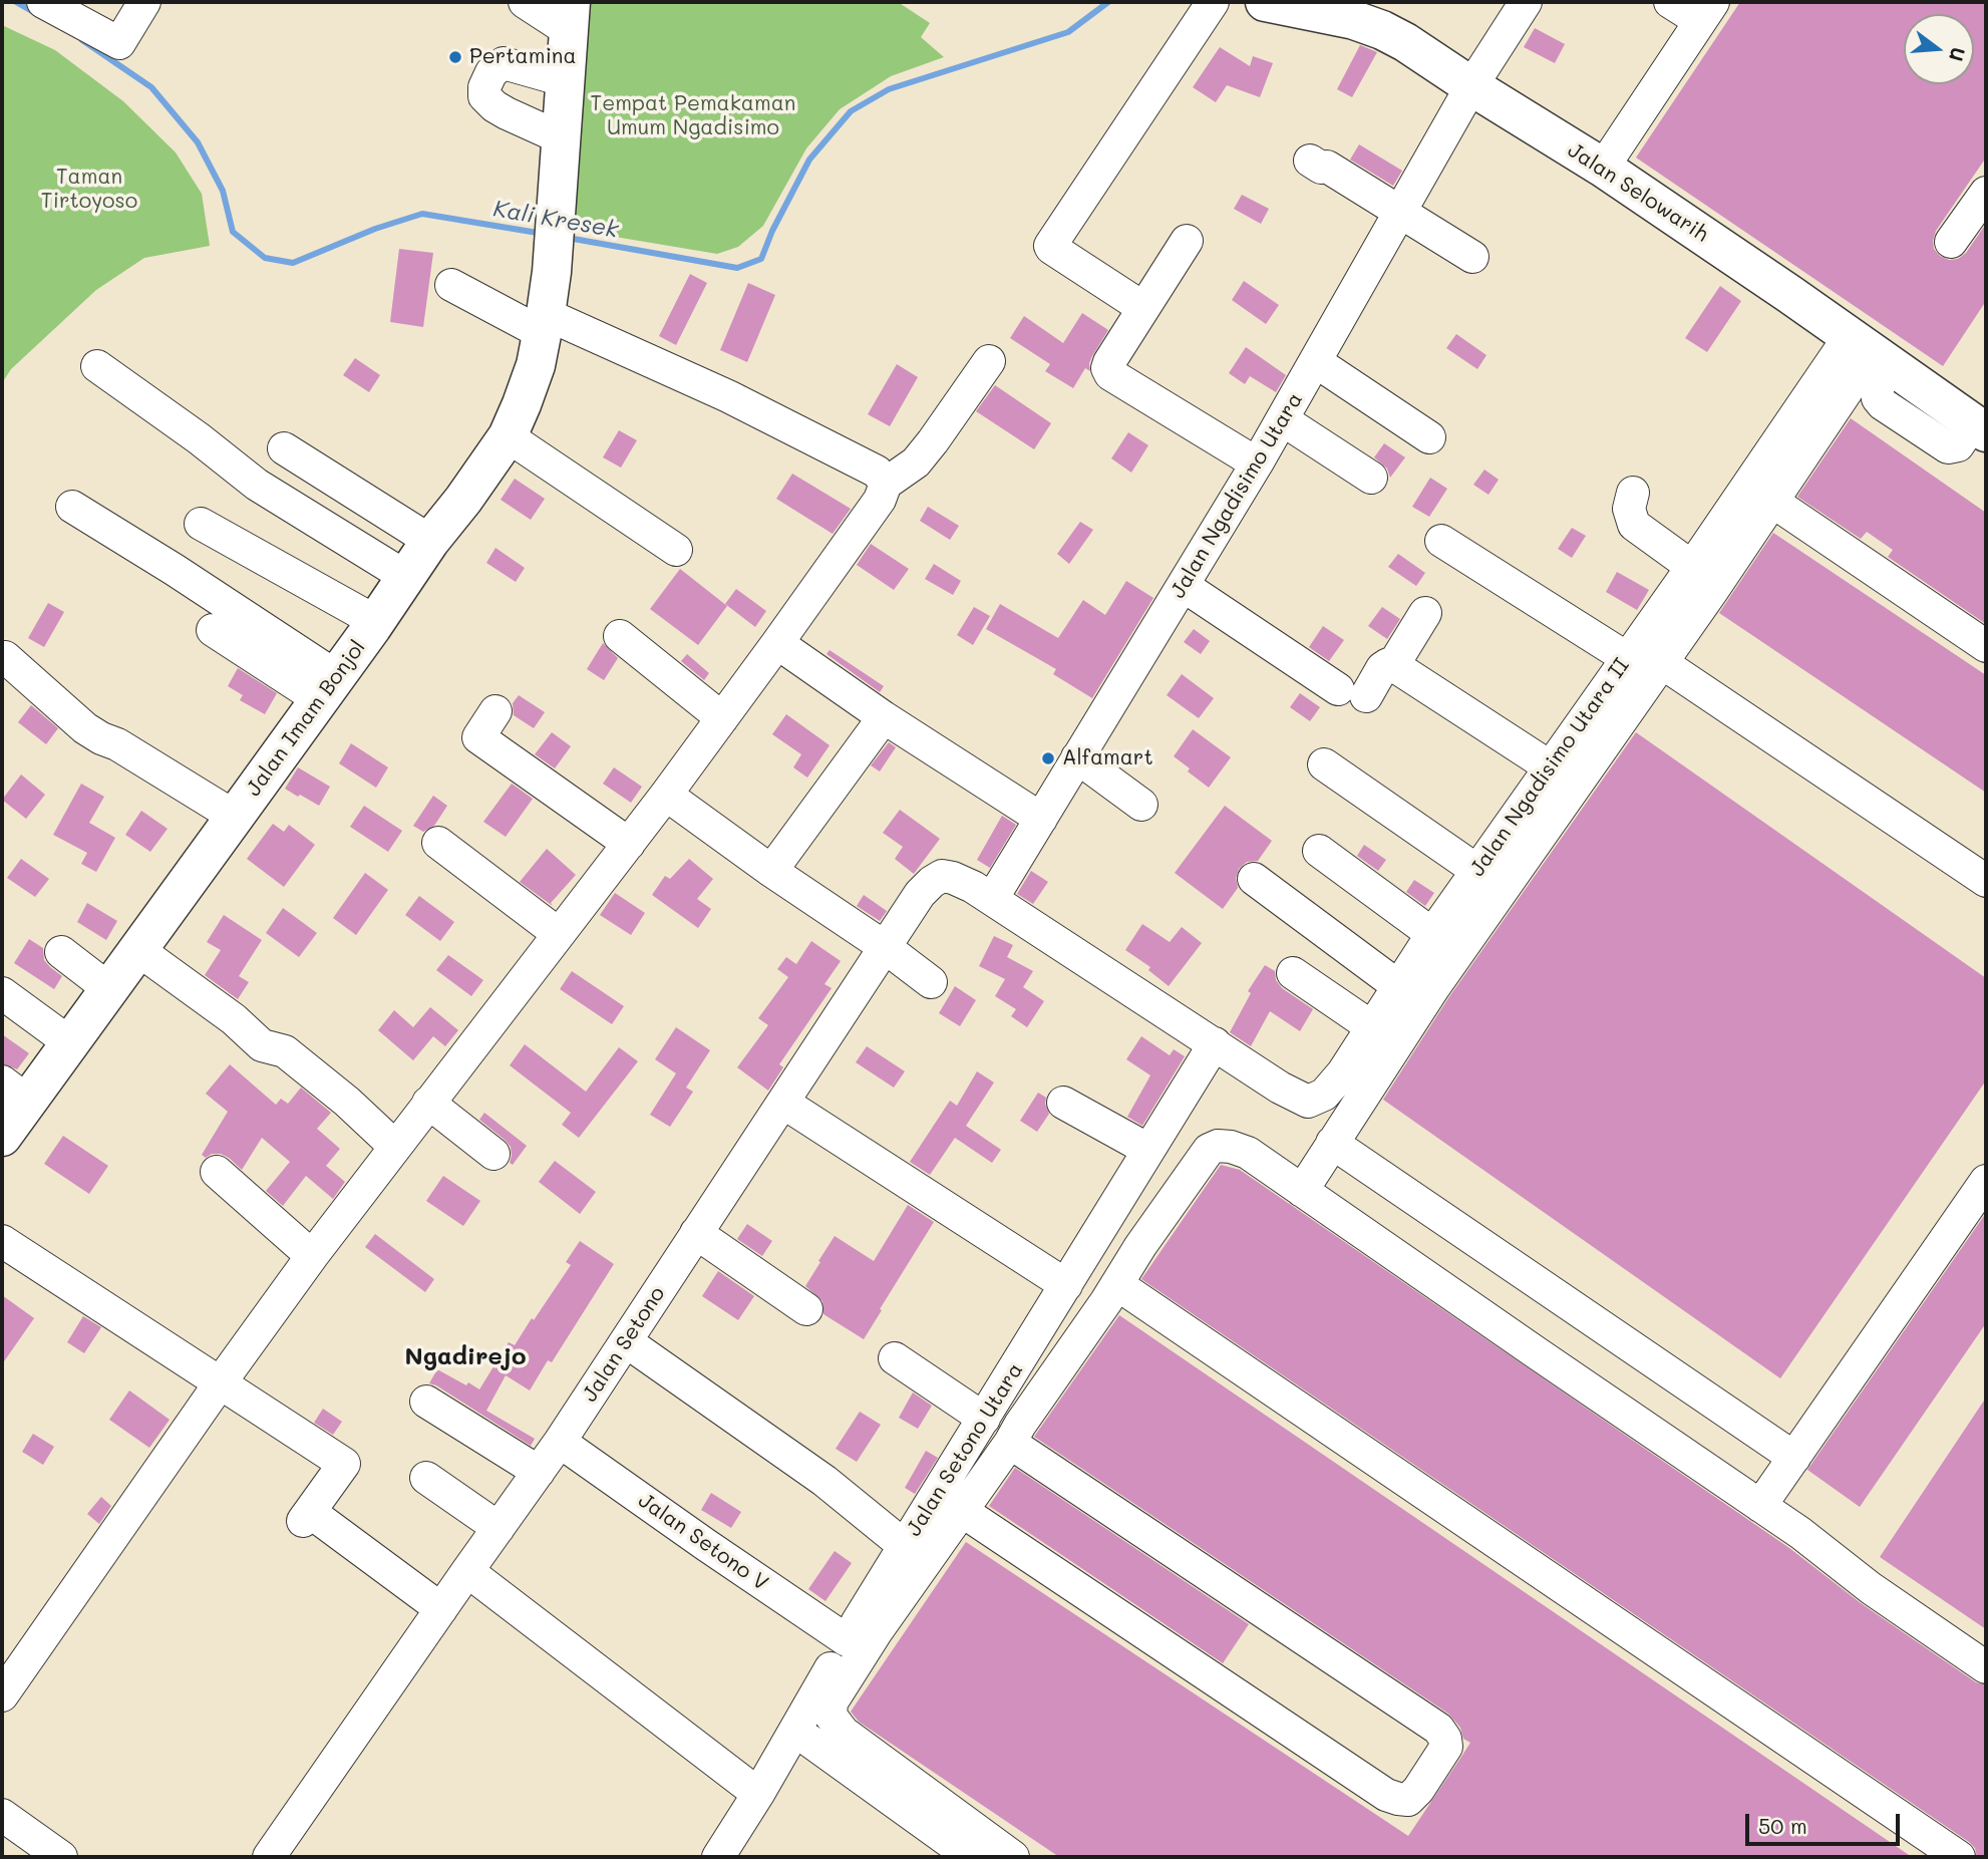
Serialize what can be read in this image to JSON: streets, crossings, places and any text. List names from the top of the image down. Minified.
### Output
{"streets":{"main road":["Jalan Selowarih","Jalan Imam Bonjol"],"street":["Jalan Ngadisimo Utara","Jalan Ngadisimo Utara II","Jalan Setono","Jalan Setono Utara","Jalan Setono V"]},"crossings":[["Jalan Selowarih","Jalan Ngadisimo Utara"],["Jalan Selowarih","Jalan Ngadisimo Utara II"],["Jalan Ngadisimo Utara","Jalan Setono"],["Jalan Ngadisimo Utara II","Jalan Setono Utara"],["Jalan Setono","Jalan Setono V"],["Jalan Setono Utara","Jalan Setono V"]],"districts":["Ngadirejo"],"water":["Kali Kresek"],"parks":["Tempat Pemakaman Umum Ngadisimo","Taman Tirtoyoso"],"places":["Pertamina","Alfamart"],"scale_bar":"50 m","north":"right"}
